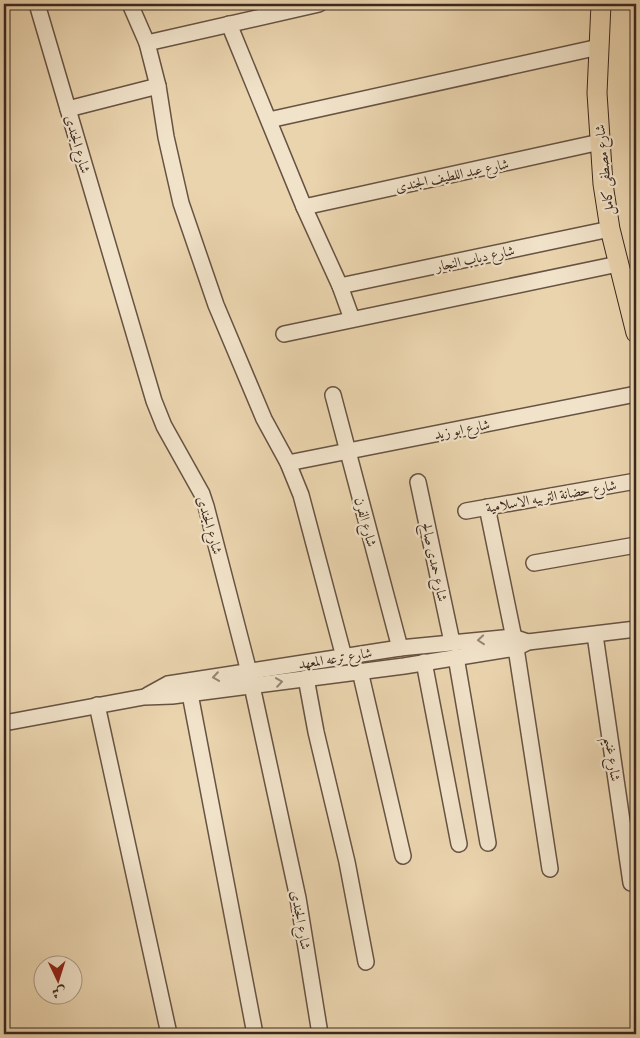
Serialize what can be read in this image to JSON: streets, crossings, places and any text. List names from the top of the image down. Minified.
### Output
{"streets":{"main road":["شارع مصطفى كامل"],"street":["شارع الجندى","شارع عبد اللطيف الجندى","شارع دياب النجار","شارع ابو زيد","شارع حضانة التربيه الاسلامية","شارع الفرن","شارع حمدى صالح","شارع ترعه المعهد","شارع غنيم"]},"crossings":[["شارع الجندى","شارع ترعه المعهد"],["شارع مصطفى كامل","شارع عبد اللطيف الجندى"],["شارع مصطفى كامل","شارع دياب النجار"],["شارع ابو زيد","شارع الفرن"],["شارع الفرن","شارع ترعه المعهد"],["شارع حمدى صالح","شارع ترعه المعهد"],["شارع ترعه المعهد","شارع غنيم"]],"north":"bottom"}
